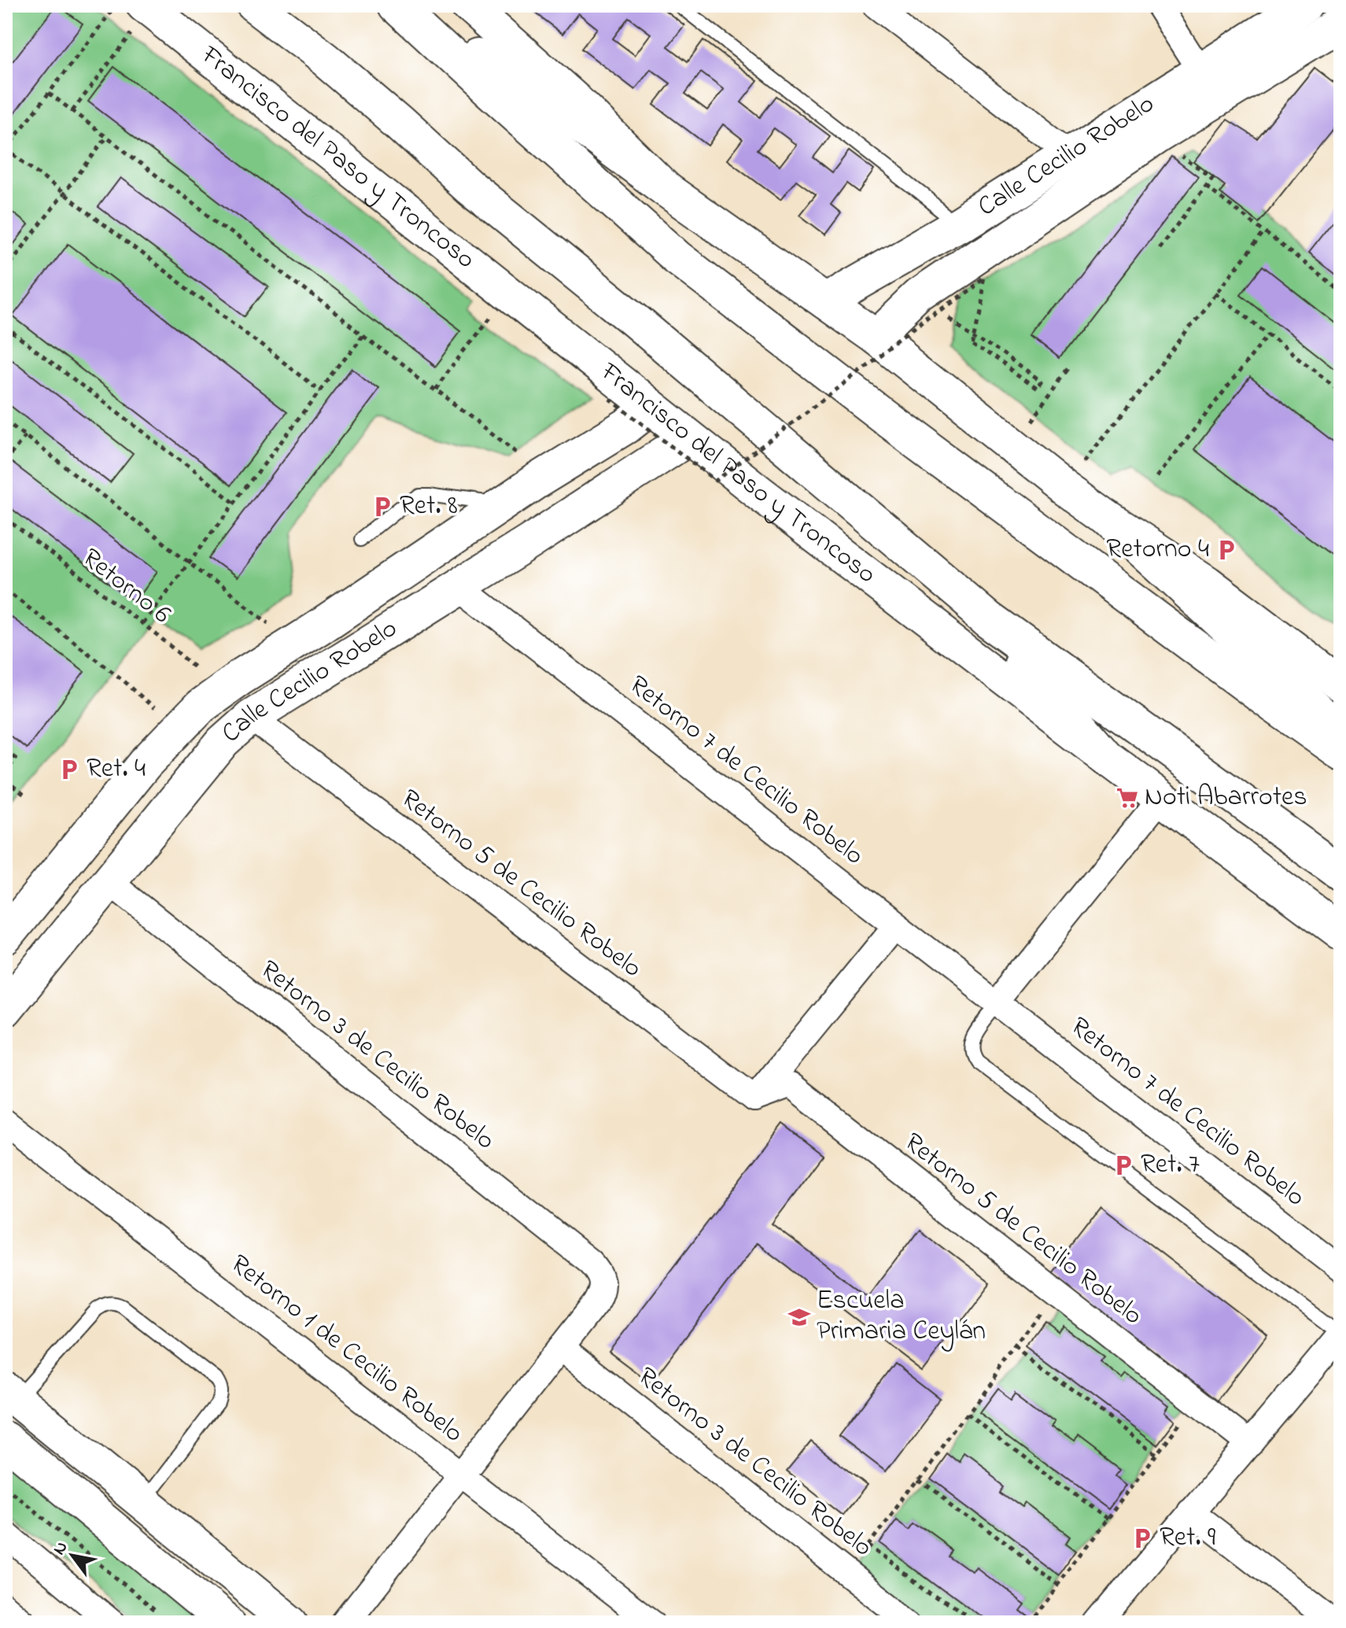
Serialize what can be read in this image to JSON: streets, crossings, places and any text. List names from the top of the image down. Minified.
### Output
{"streets":{"main road":["Calle Cecilio Robelo","Francisco del Paso y Troncoso"],"street":["Retorno 7 de Cecilio Robelo","Retorno 5 de Cecilio Robelo","Retorno 3 de Cecilio Robelo","Retorno 1 de Cecilio Robelo"],"path":["Retorno 6"]},"crossings":[["Calle Cecilio Robelo","Francisco del Paso y Troncoso"],["Calle Cecilio Robelo","Retorno 6"],["Calle Cecilio Robelo","Retorno 7 de Cecilio Robelo"],["Calle Cecilio Robelo","Retorno 5 de Cecilio Robelo"],["Calle Cecilio Robelo","Retorno 3 de Cecilio Robelo"]],"places":{"parking":["Ret. 8","Retorno 4","Ret. 4","Ret. 7","Ret. 9"],"supermarket":["Noti Abarrotes"],"school or university":["Escuela Primaria Ceylán"]},"north":"top left"}
